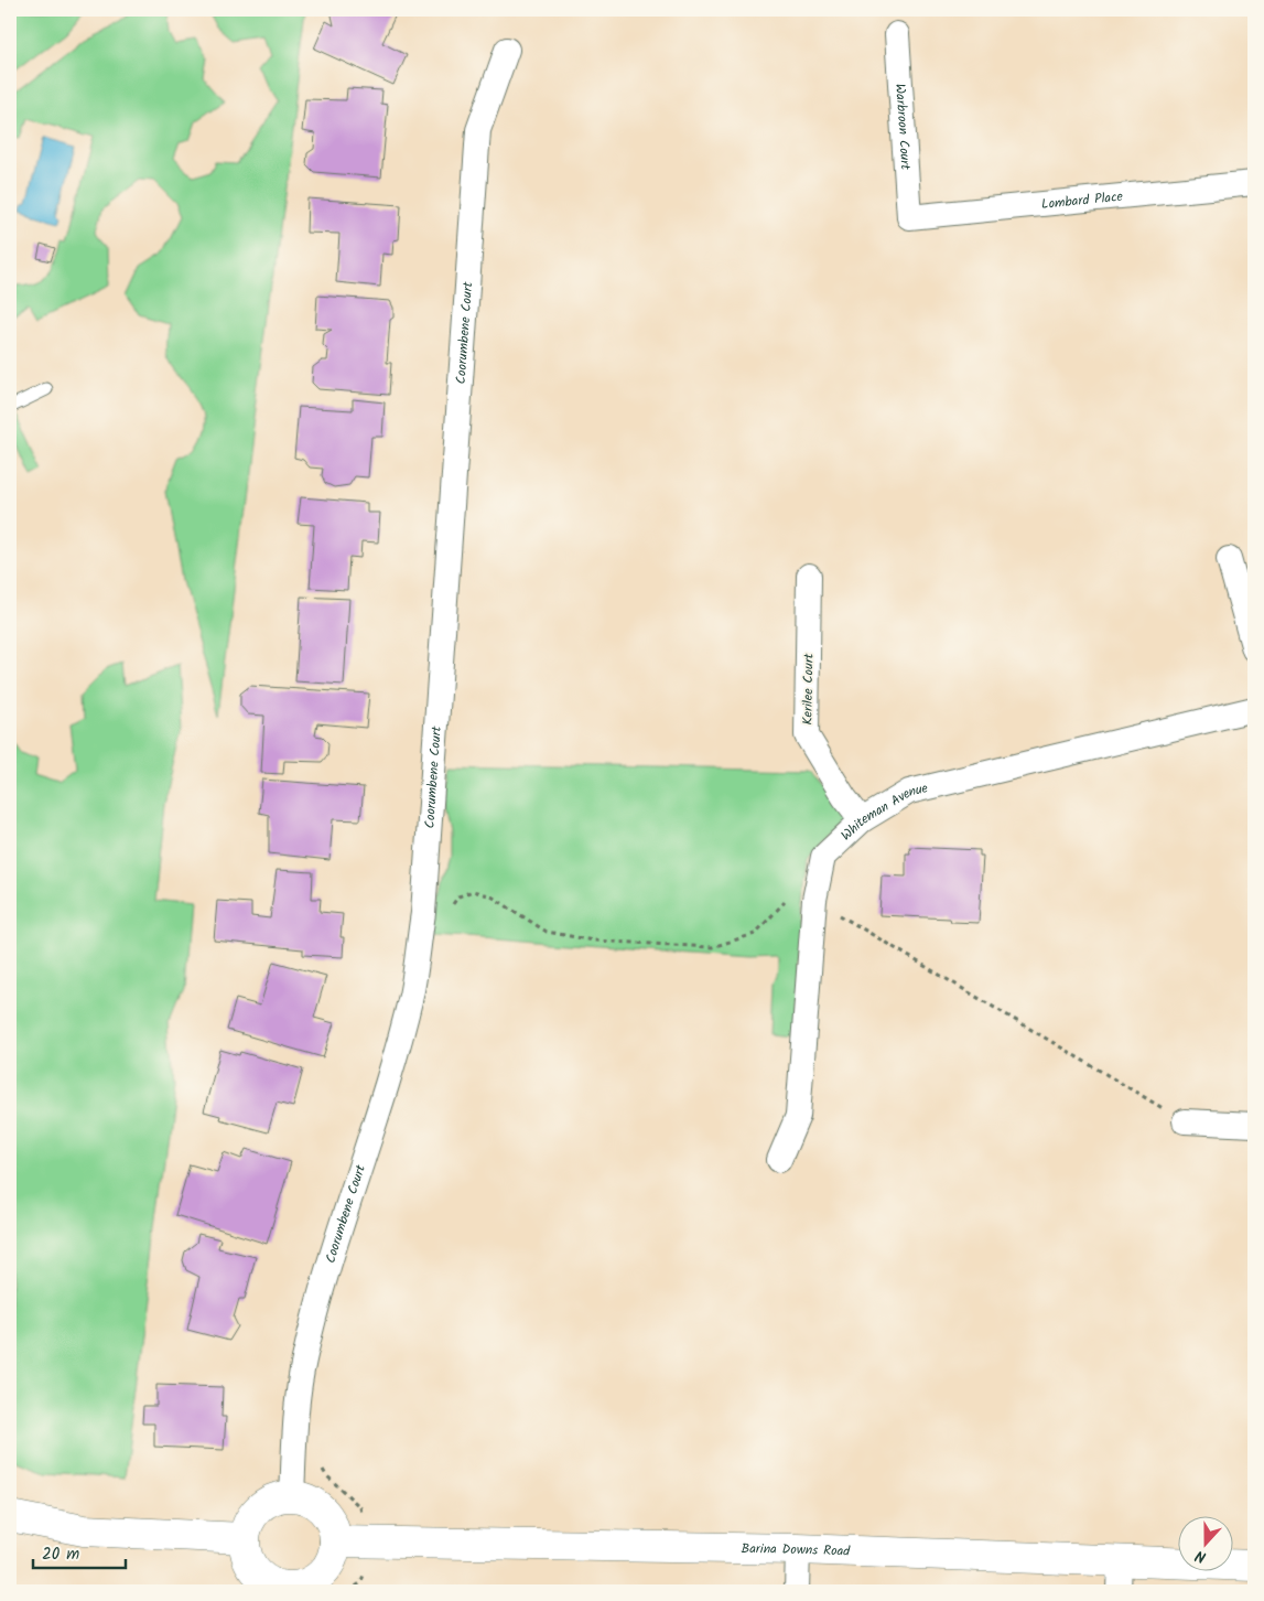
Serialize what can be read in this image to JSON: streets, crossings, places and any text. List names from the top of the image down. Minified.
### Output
{"streets":{"street":["Warbroon Court","Lombard Place","Coorumbene Court","Kerilee Court","Whiteman Avenue","Barina Downs Road"]},"crossings":[["Warbroon Court","Lombard Place"],["Coorumbene Court","Barina Downs Road"],["Kerilee Court","Whiteman Avenue"]],"scale_bar":"20 m","north":"bottom"}
